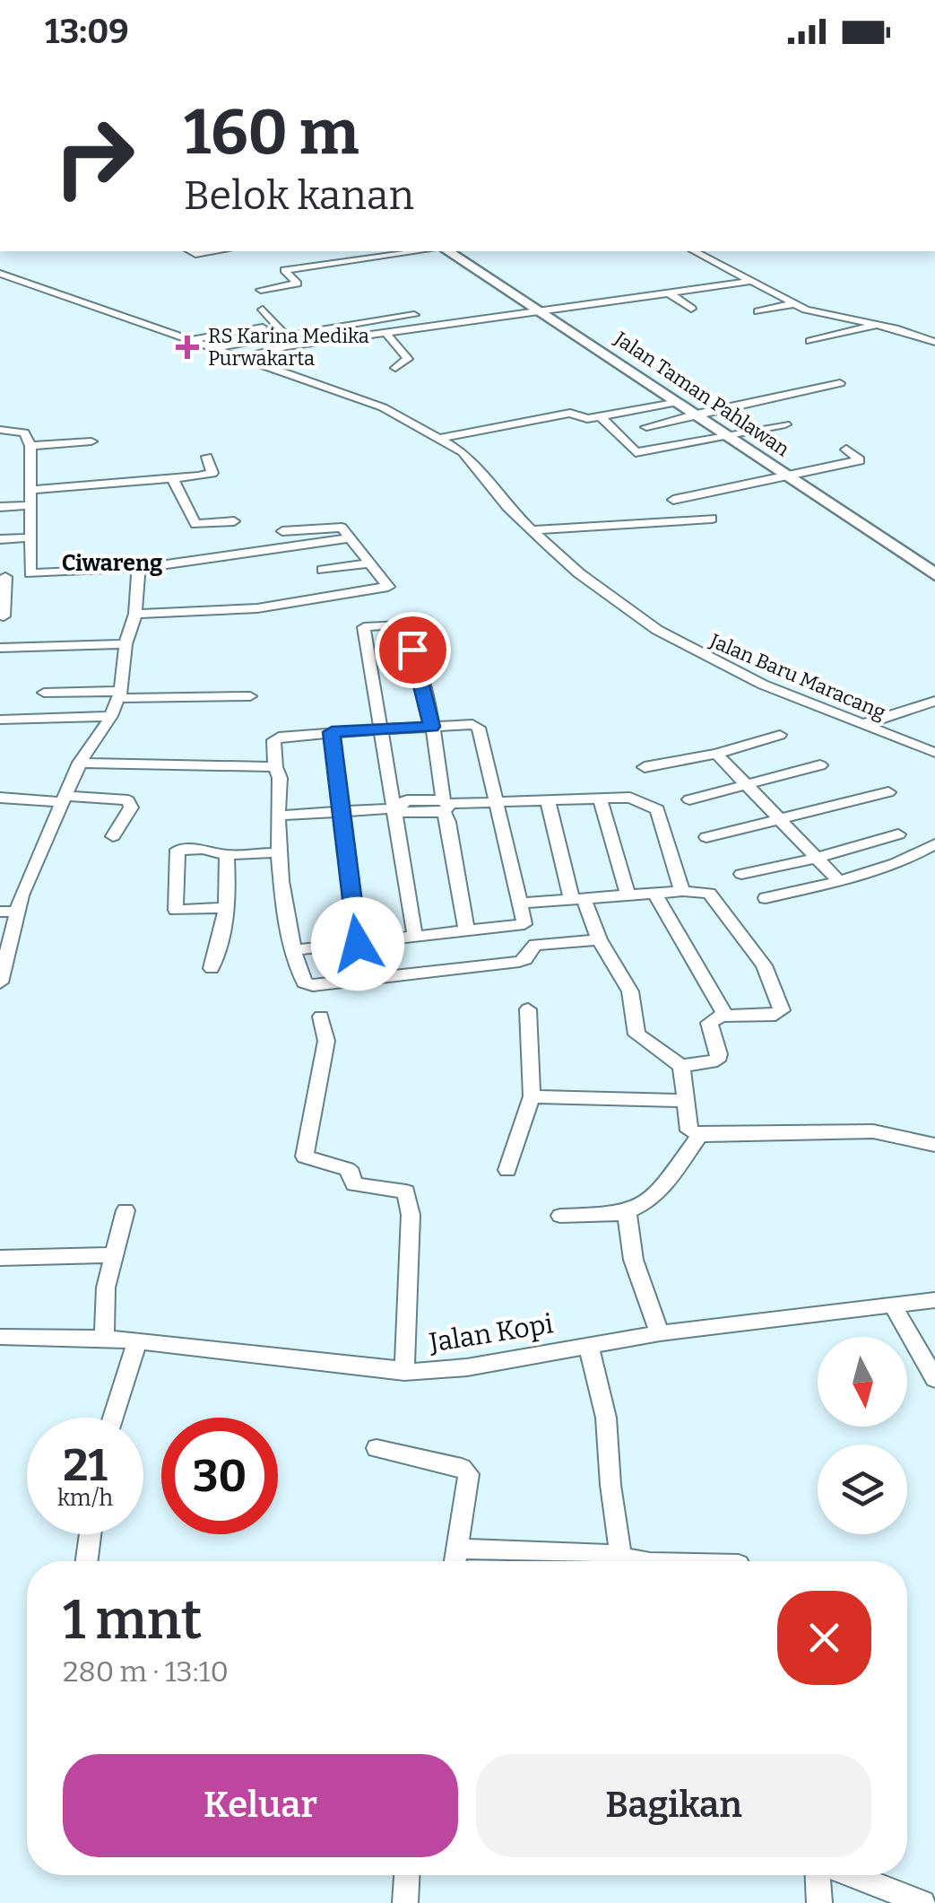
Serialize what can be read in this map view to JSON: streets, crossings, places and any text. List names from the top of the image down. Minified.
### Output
{"streets":{"main road":["Jalan Taman Pahlawan"],"street":["Jalan Baru Maracang","Jalan Kopi"]},"districts":["Ciwareng"],"places":{"health":["RS Karina Medika Purwakarta"]},"north":"bottom","page":{"status":"13:09","turn":["160 m","Belok kanan"],"speed":"21 km/h","limit":"30","heading":["1 mnt","280 m · 13:10"],"buttons":["Keluar","Bagikan"]}}
